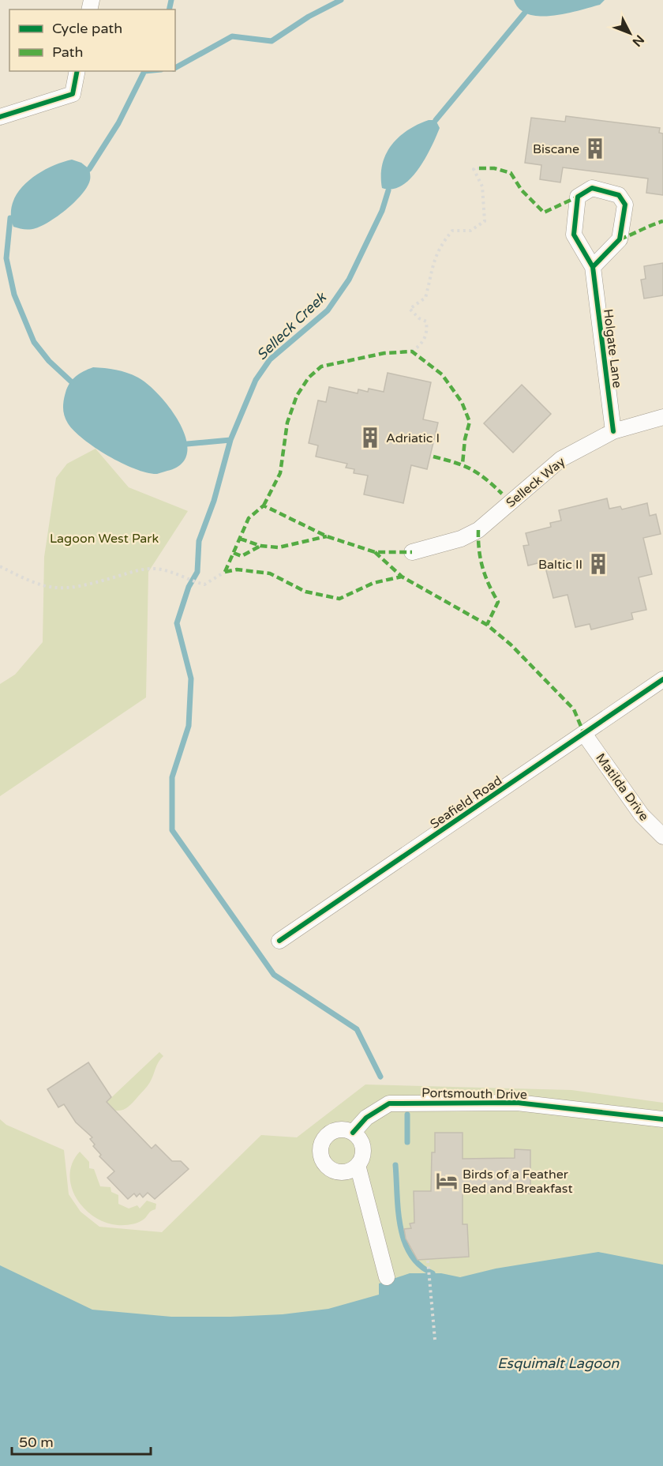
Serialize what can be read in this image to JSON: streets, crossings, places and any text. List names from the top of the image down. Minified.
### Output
{"streets":{"street":["Holgate Lane","Selleck Way","Matilda Drive","Seafield Road","Portsmouth Drive"]},"crossings":[["Holgate Lane","Selleck Way"],["Matilda Drive","Seafield Road"]],"water":["Selleck Creek","Esquimalt Lagoon"],"parks":["Lagoon West Park"],"places":{"building":["Biscane","Adriatic I","Baltic II"],"hotel":["Birds of a Feather Bed and Breakfast"]},"legend":["Cycle path","Path"],"scale_bar":"50 m","north":"bottom right"}
